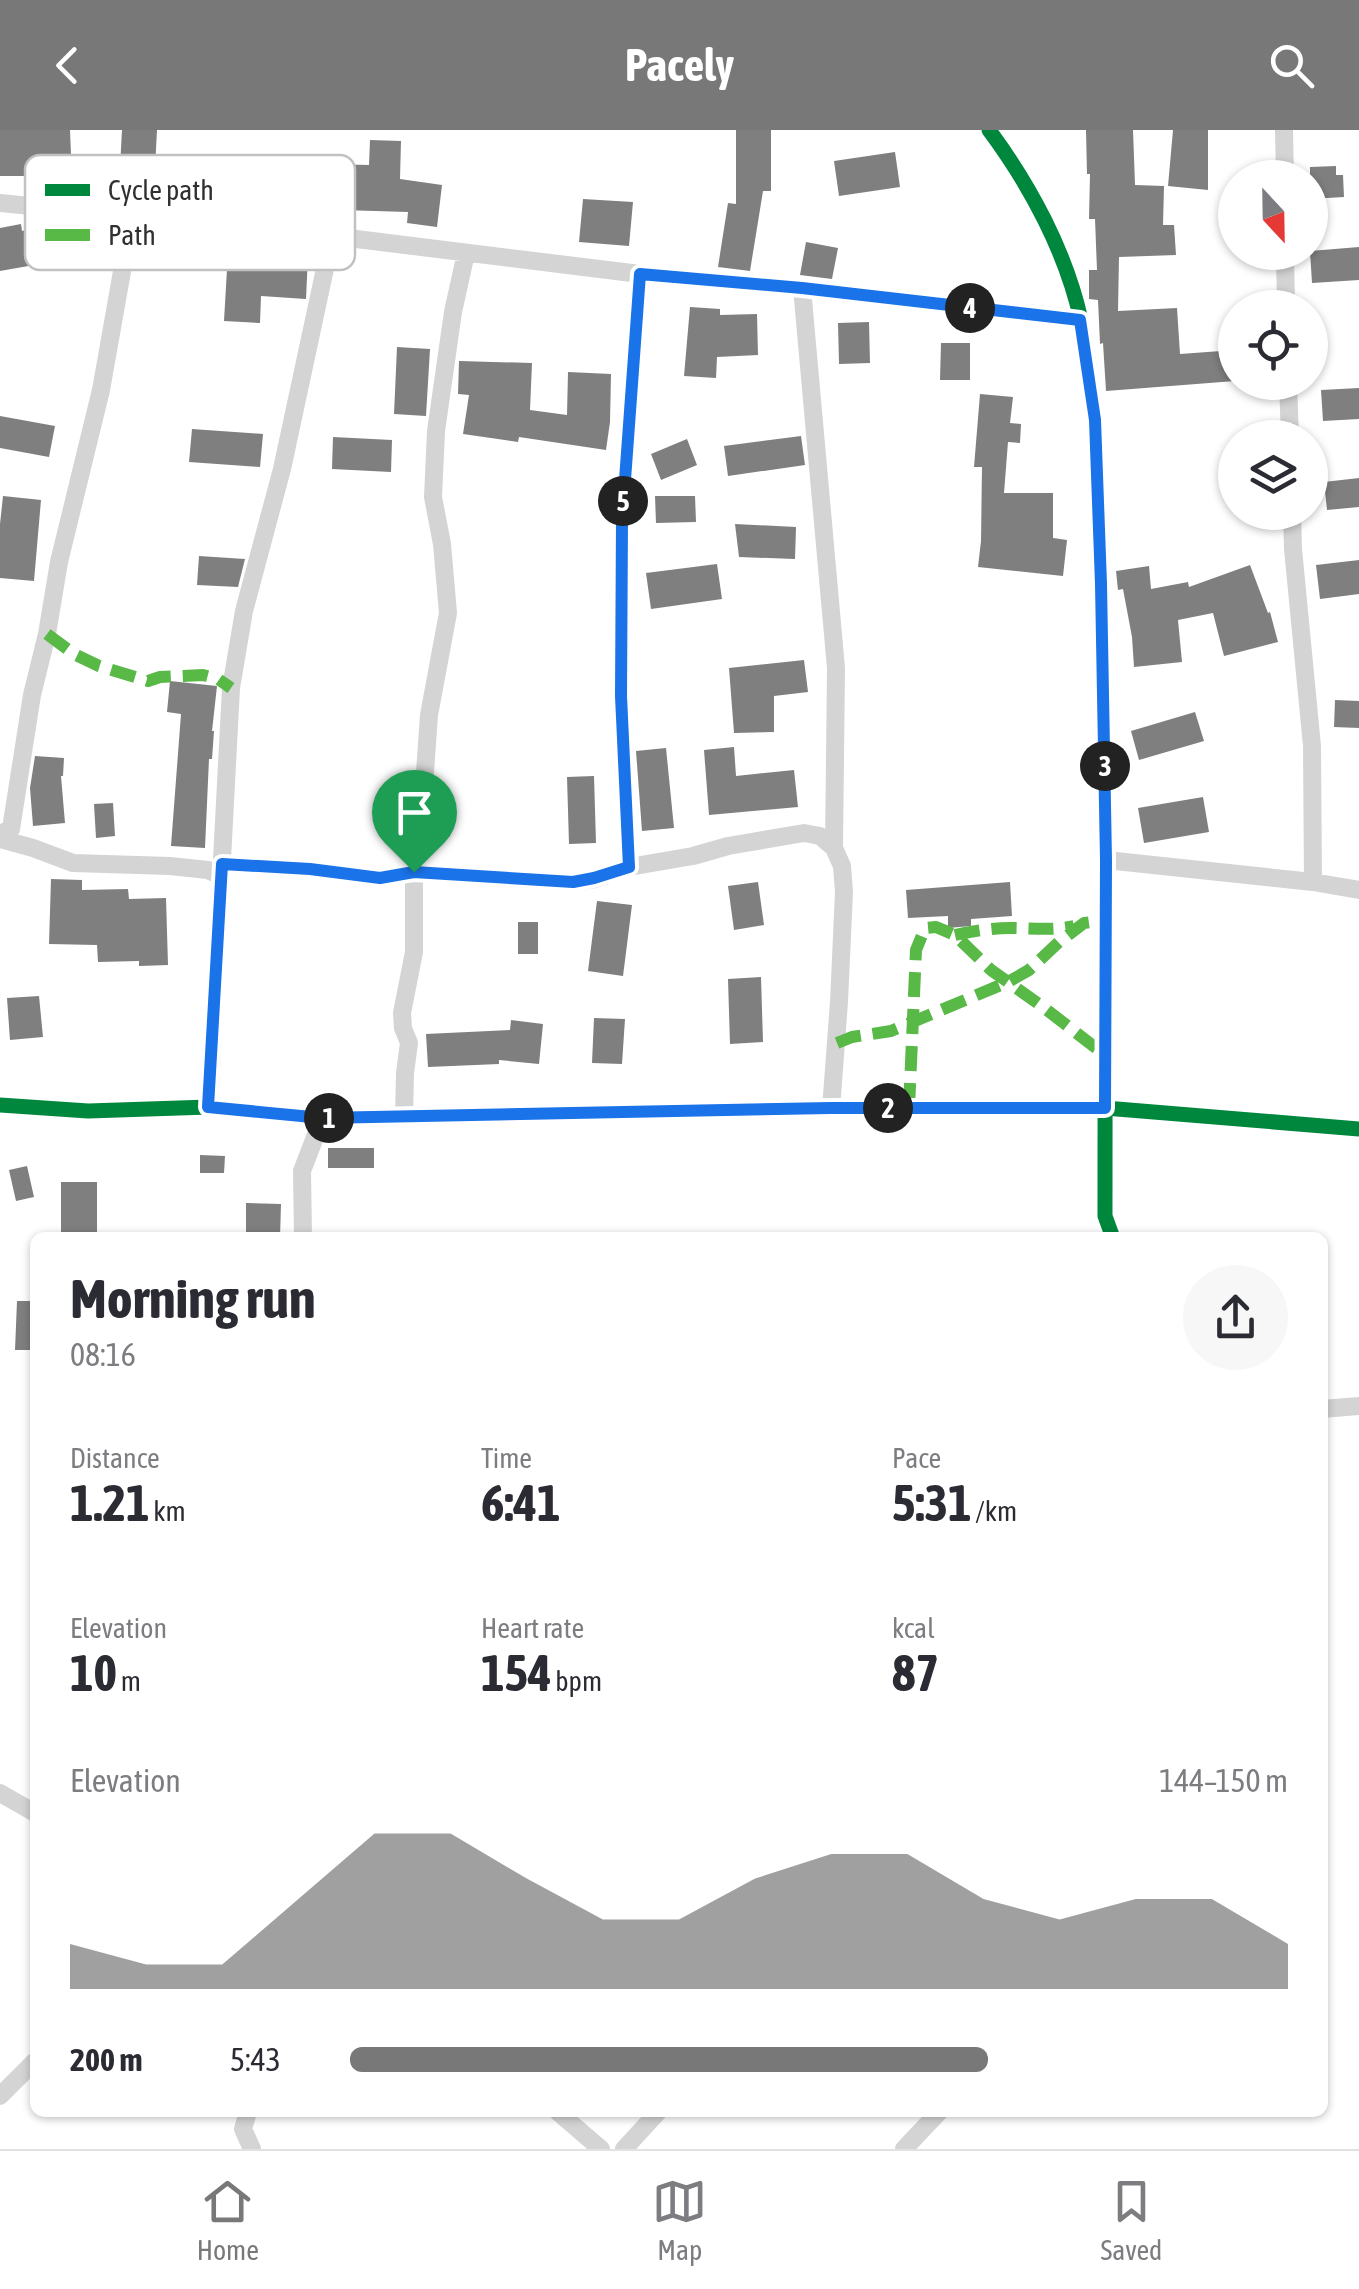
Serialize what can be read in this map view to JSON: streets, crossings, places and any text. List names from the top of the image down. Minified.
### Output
{"legend":["Cycle path","Path"],"north":"bottom","page":{"header":"Pacely","pins":["4","5","3","2","1"],"heading":["Morning run","08:16"],"stats":[["Distance","1.21 km"],["Time","6:41"],["Pace","5:31 /km"],["Elevation","10 m"],["Heart rate","154 bpm"],["kcal","87"]],"chart":["Elevation","144–150 m"],"list":[{"name":"200 m","note":"5:43"}],"tabs":["Home","Map","Saved"]}}
